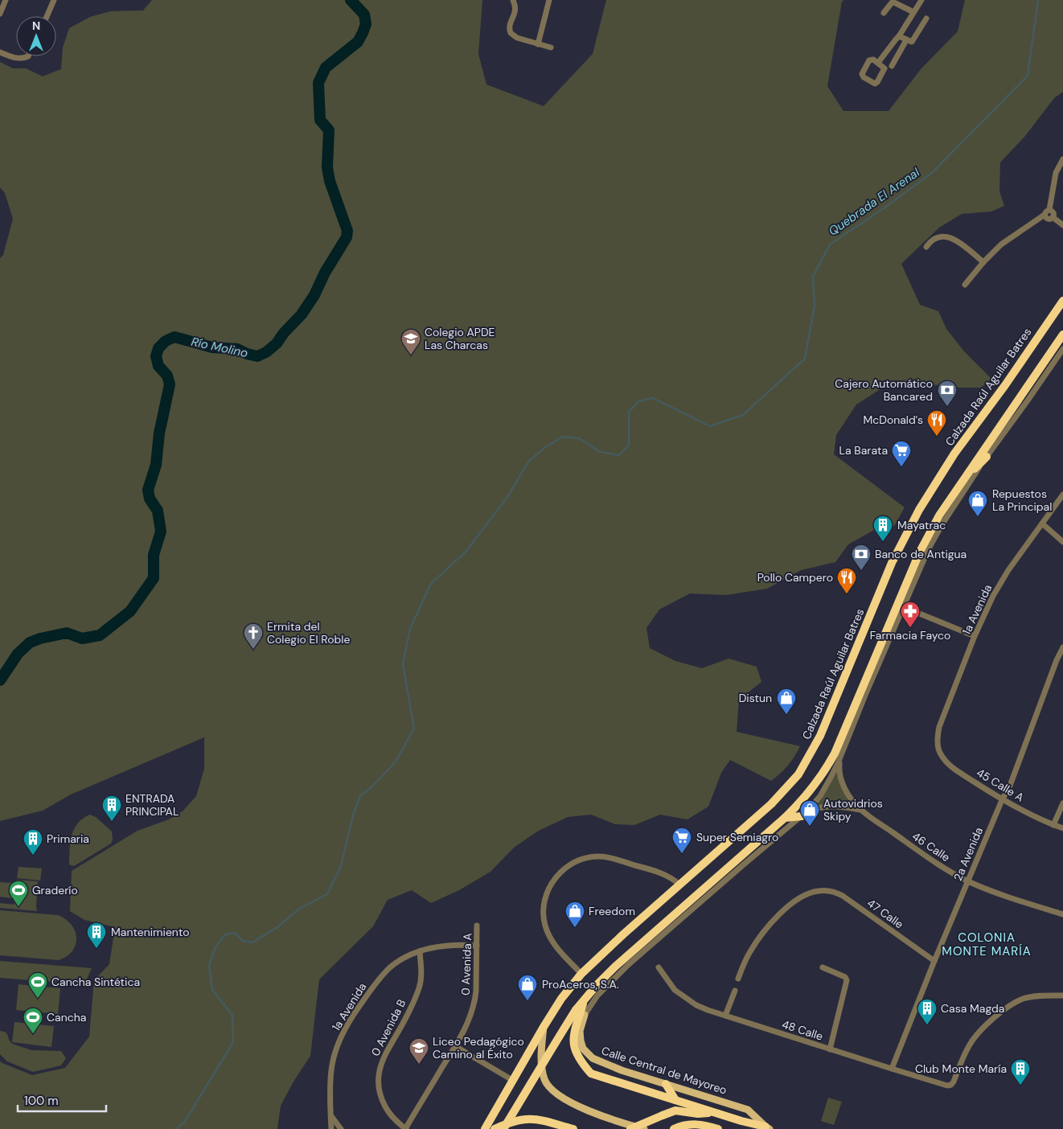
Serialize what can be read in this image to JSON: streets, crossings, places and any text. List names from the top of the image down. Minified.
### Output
{"streets":{"highway":["Calzada Raúl Aguilar Batres"],"main road":["Calle Central de Mayoreo"],"street":["1a Avenida","45 Calle A","46 Calle","2a Avenida","47 Calle","0 Avenida A","0 Avenida B","48 Calle"]},"crossings":[["1a Avenida","45 Calle A"],["1a Avenida","0 Avenida A"],["1a Avenida","0 Avenida B"],["45 Calle A","2a Avenida"],["46 Calle","2a Avenida"],["2a Avenida","47 Calle"],["2a Avenida","48 Calle"],["0 Avenida A","0 Avenida B"]],"districts":["COLONIA MONTE MARÍA"],"water":["Quebrada El Arenal","Río Molino"],"places":{"school or university":["Colegio APDE Las Charcas","Liceo Pedagógico Camino al Éxito"],"bank":["Cajero Automático Bancared","Banco de Antigua"],"restaurant":["McDonald's","Pollo Campero"],"supermarket":["La Barata","Super Semiagro"],"shop":["Repuestos La Principal","Distun","Autovidrios Skipy","Freedom","ProAceros, S.A."],"building":["Mayatrac","ENTRADA PRINCIPAL","Primaria","Mantenimiento","Casa Magda","Club Monte María"],"pharmacy":["Farmacia Fayco"],"church":["Ermita del Colegio El Roble"],"sports":["Graderío","Cancha Sintética","Cancha"]},"scale_bar":"100 m","north":"top"}
